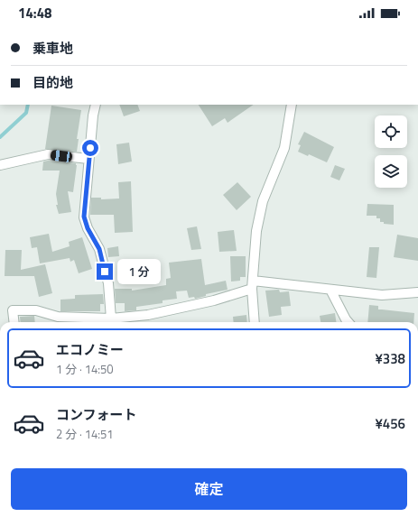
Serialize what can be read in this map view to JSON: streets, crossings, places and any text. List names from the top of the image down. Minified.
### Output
{"page":{"status":"14:48","banner":["乗車地","目的地"],"bubble":"1 分","list":[{"name":"エコノミー","note":"1 分 · 14:50","value":"¥338"},{"name":"コンフォート","note":"2 分 · 14:51","value":"¥456"}],"buttons":"確定"}}
